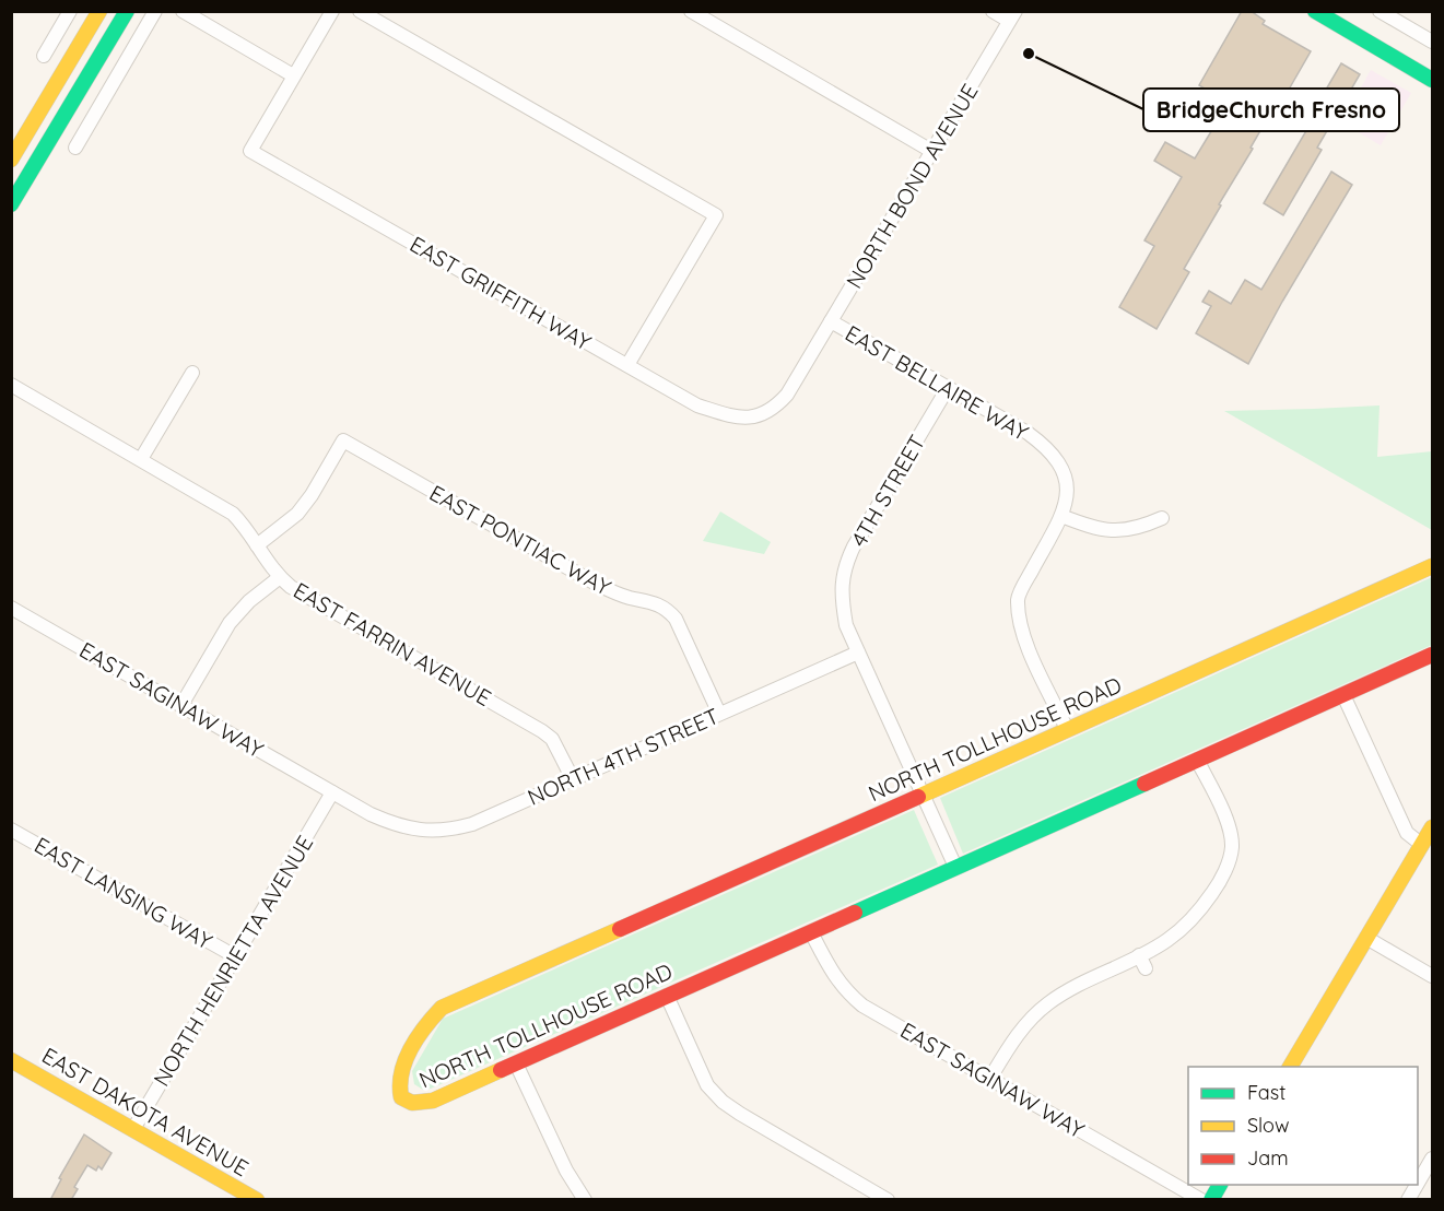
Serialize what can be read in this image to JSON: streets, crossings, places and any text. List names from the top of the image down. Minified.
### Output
{"streets":{"street":["NORTH BOND AVENUE","EAST GRIFFITH WAY","EAST BELLAIRE WAY","4TH STREET","EAST PONTIAC WAY","EAST FARRIN AVENUE","EAST SAGINAW WAY","NORTH TOLLHOUSE ROAD","NORTH 4TH STREET","EAST LANSING WAY","NORTH HENRIETTA AVENUE","EAST DAKOTA AVENUE"]},"crossings":[["NORTH BOND AVENUE","EAST GRIFFITH WAY"],["NORTH BOND AVENUE","EAST BELLAIRE WAY"],["EAST BELLAIRE WAY","4TH STREET"],["EAST BELLAIRE WAY","NORTH TOLLHOUSE ROAD"],["4TH STREET","NORTH 4TH STREET"],["EAST PONTIAC WAY","EAST FARRIN AVENUE"],["EAST PONTIAC WAY","NORTH 4TH STREET"],["EAST FARRIN AVENUE","NORTH 4TH STREET"],["EAST SAGINAW WAY","NORTH TOLLHOUSE ROAD"],["EAST SAGINAW WAY","NORTH 4TH STREET"],["EAST SAGINAW WAY","NORTH HENRIETTA AVENUE"],["NORTH 4TH STREET","NORTH HENRIETTA AVENUE"],["EAST LANSING WAY","NORTH HENRIETTA AVENUE"],["NORTH HENRIETTA AVENUE","EAST DAKOTA AVENUE"]],"places":["BridgeChurch Fresno"],"legend":["Fast","Slow","Jam"]}
